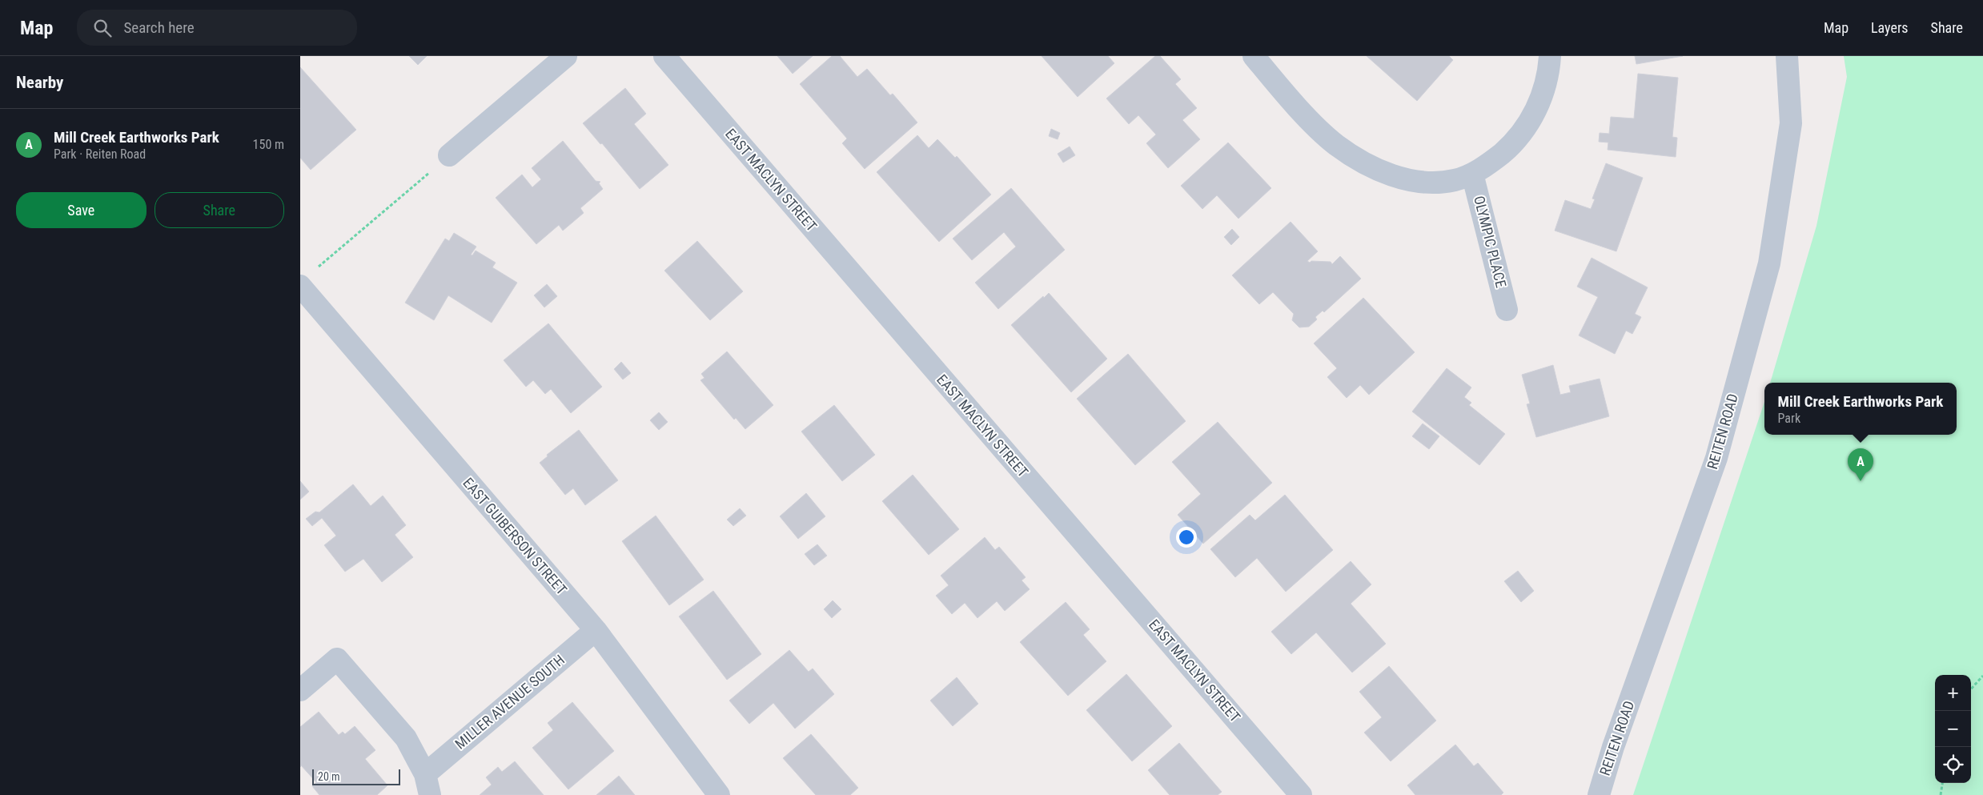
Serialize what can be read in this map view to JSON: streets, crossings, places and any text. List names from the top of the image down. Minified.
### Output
{"streets":{"street":["EAST MACLYN STREET","OLYMPIC PLACE","REITEN ROAD","EAST GUIBERSON STREET","MILLER AVENUE SOUTH"]},"crossings":[["EAST GUIBERSON STREET","MILLER AVENUE SOUTH"]],"scale_bar":"20 m","page":{"header":"Map","search":"Search here","nav":["Map","Layers","Share"],"heading":"Nearby","list":[{"mark":"A","name":"Mill Creek Earthworks Park","note":"Park · Reiten Road","value":"150 m"}],"buttons":["Save","Share"],"popup":["Mill Creek Earthworks Park","Park"],"pins":"A","map_buttons":["+","−"],"scale":"20 m"}}
